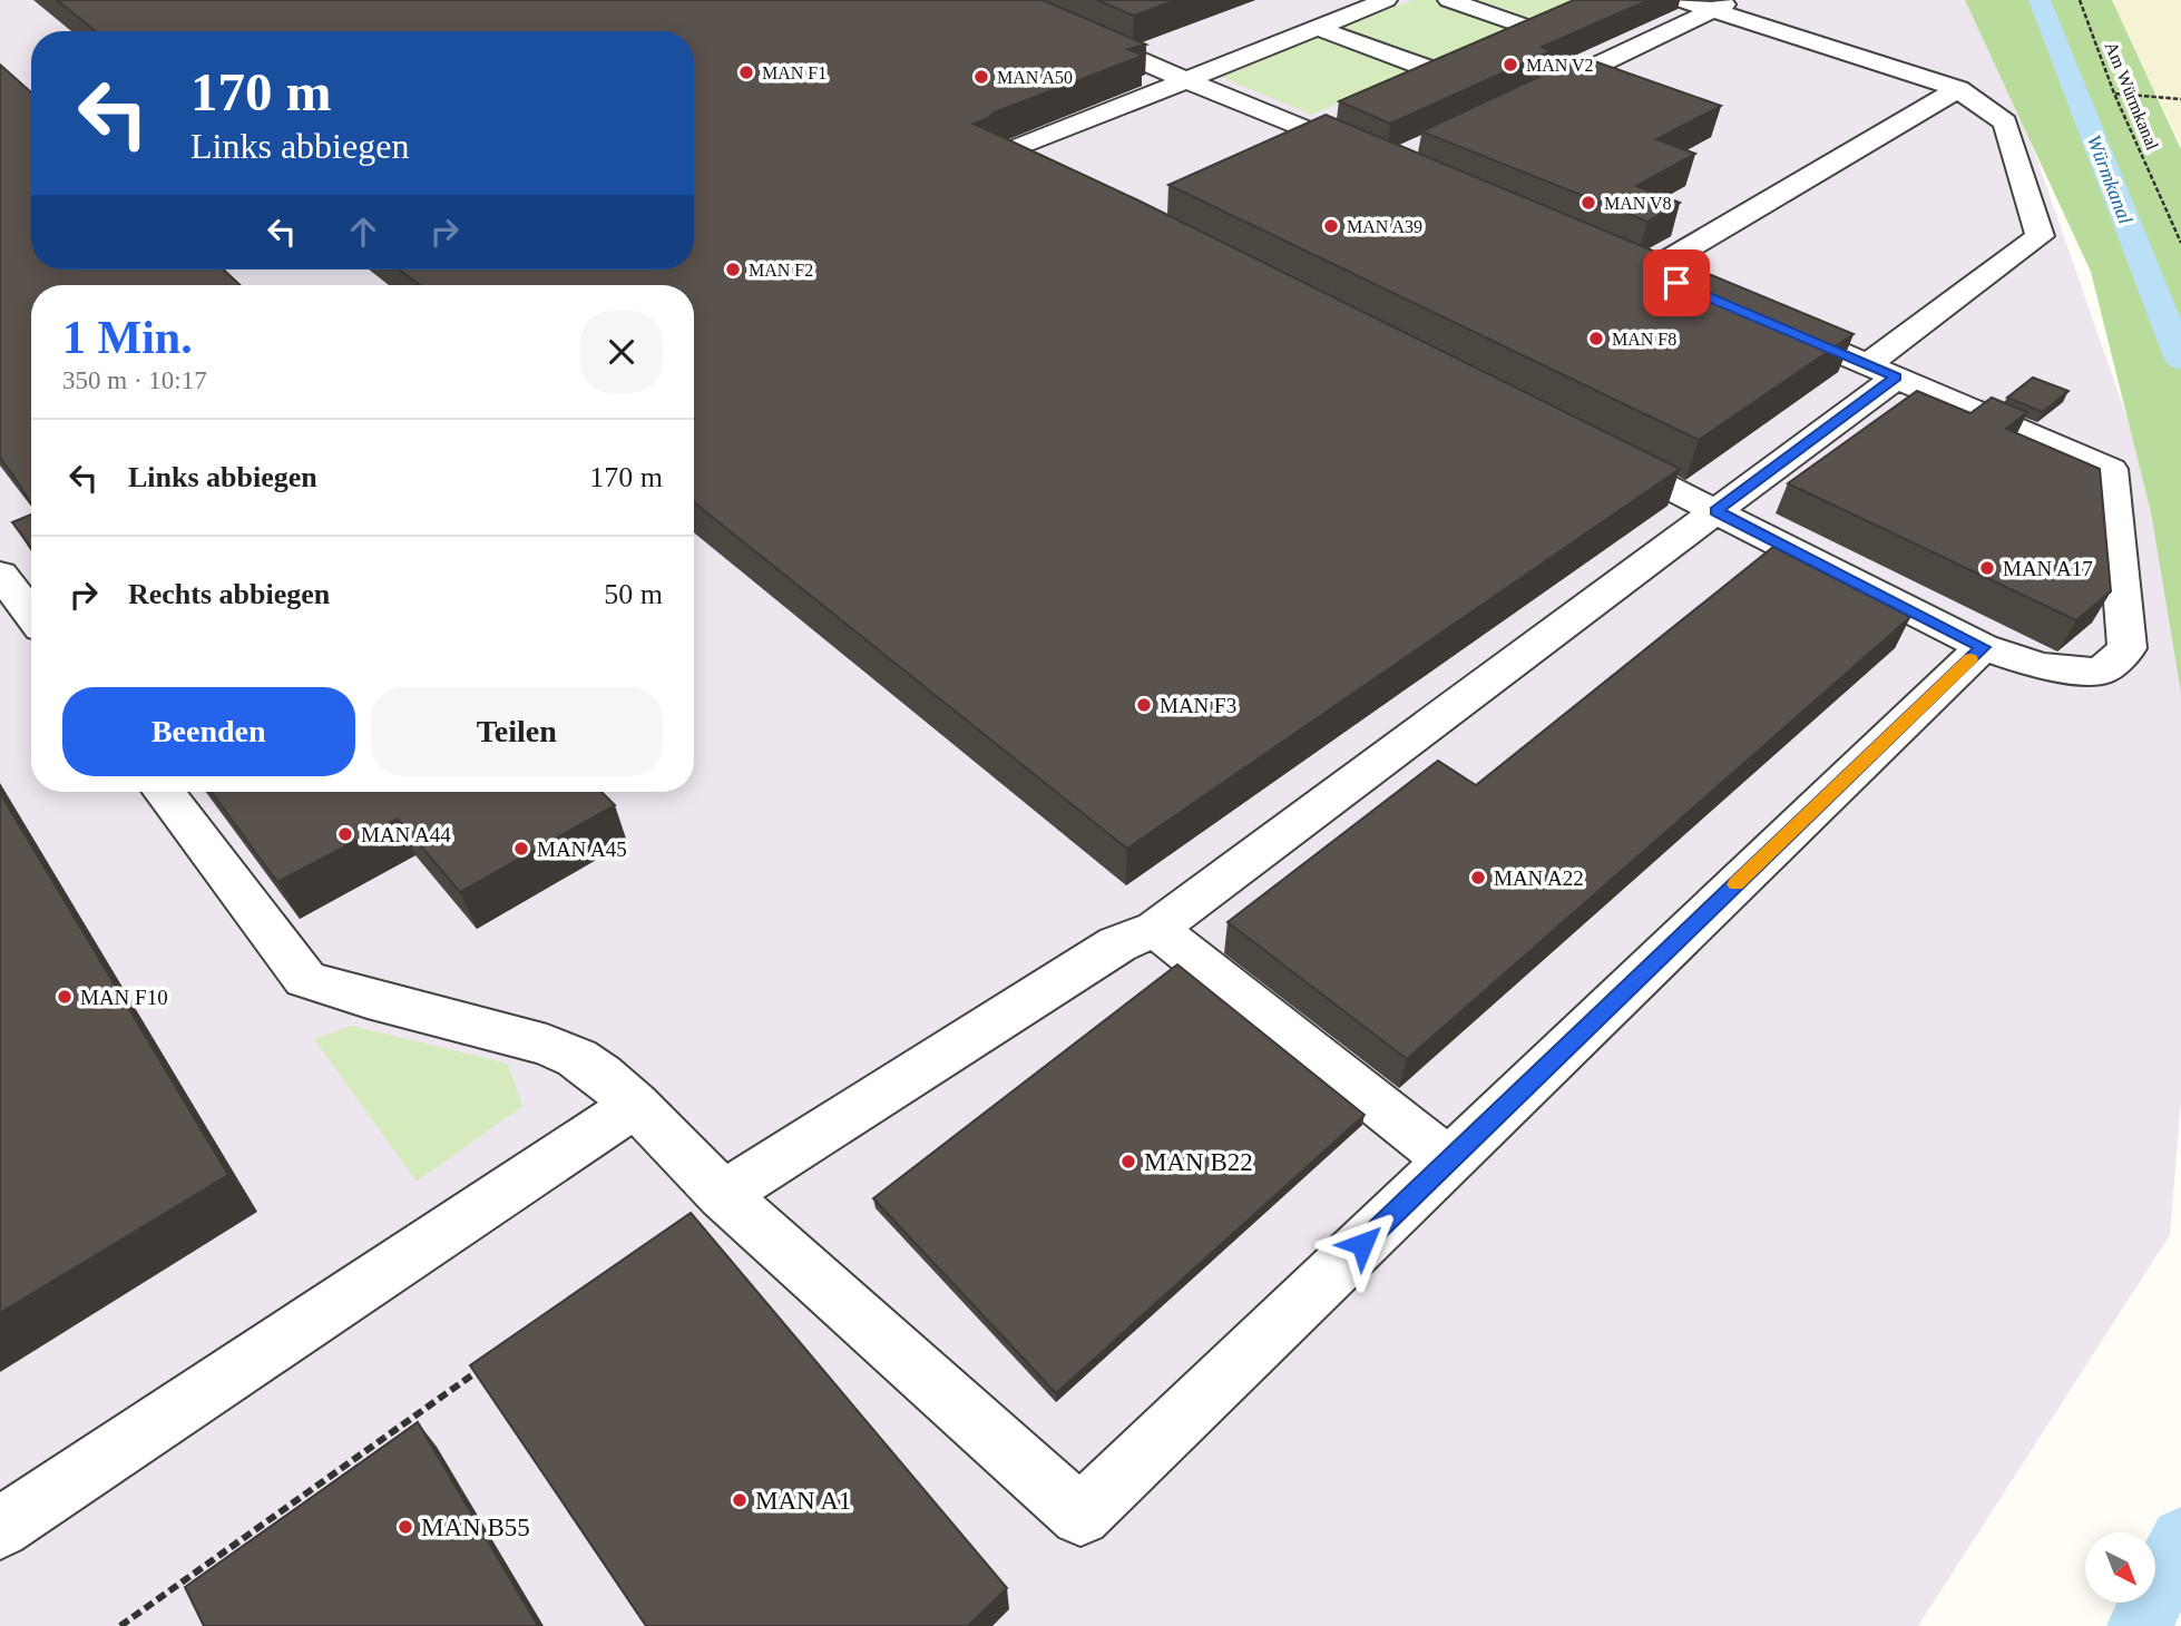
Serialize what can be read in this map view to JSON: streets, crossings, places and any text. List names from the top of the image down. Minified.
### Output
{"streets":{"path":["Am Würmkanal"]},"water":["Würmkanal"],"places":["MAN V2","MAN F1","MAN A50","MAN V8","MAN A39","MAN F2","MAN F8","MAN A17","MAN F3","MAN A44","MAN A45","MAN A22","MAN F10","MAN B22","MAN A1","MAN B55"],"north":"bottom right","page":{"turn":["170 m","Links abbiegen"],"heading":["1 Min.","350 m · 10:17"],"list":[{"name":"Links abbiegen","value":"170 m"},{"name":"Rechts abbiegen","value":"50 m"}],"buttons":["Beenden","Teilen"]}}
